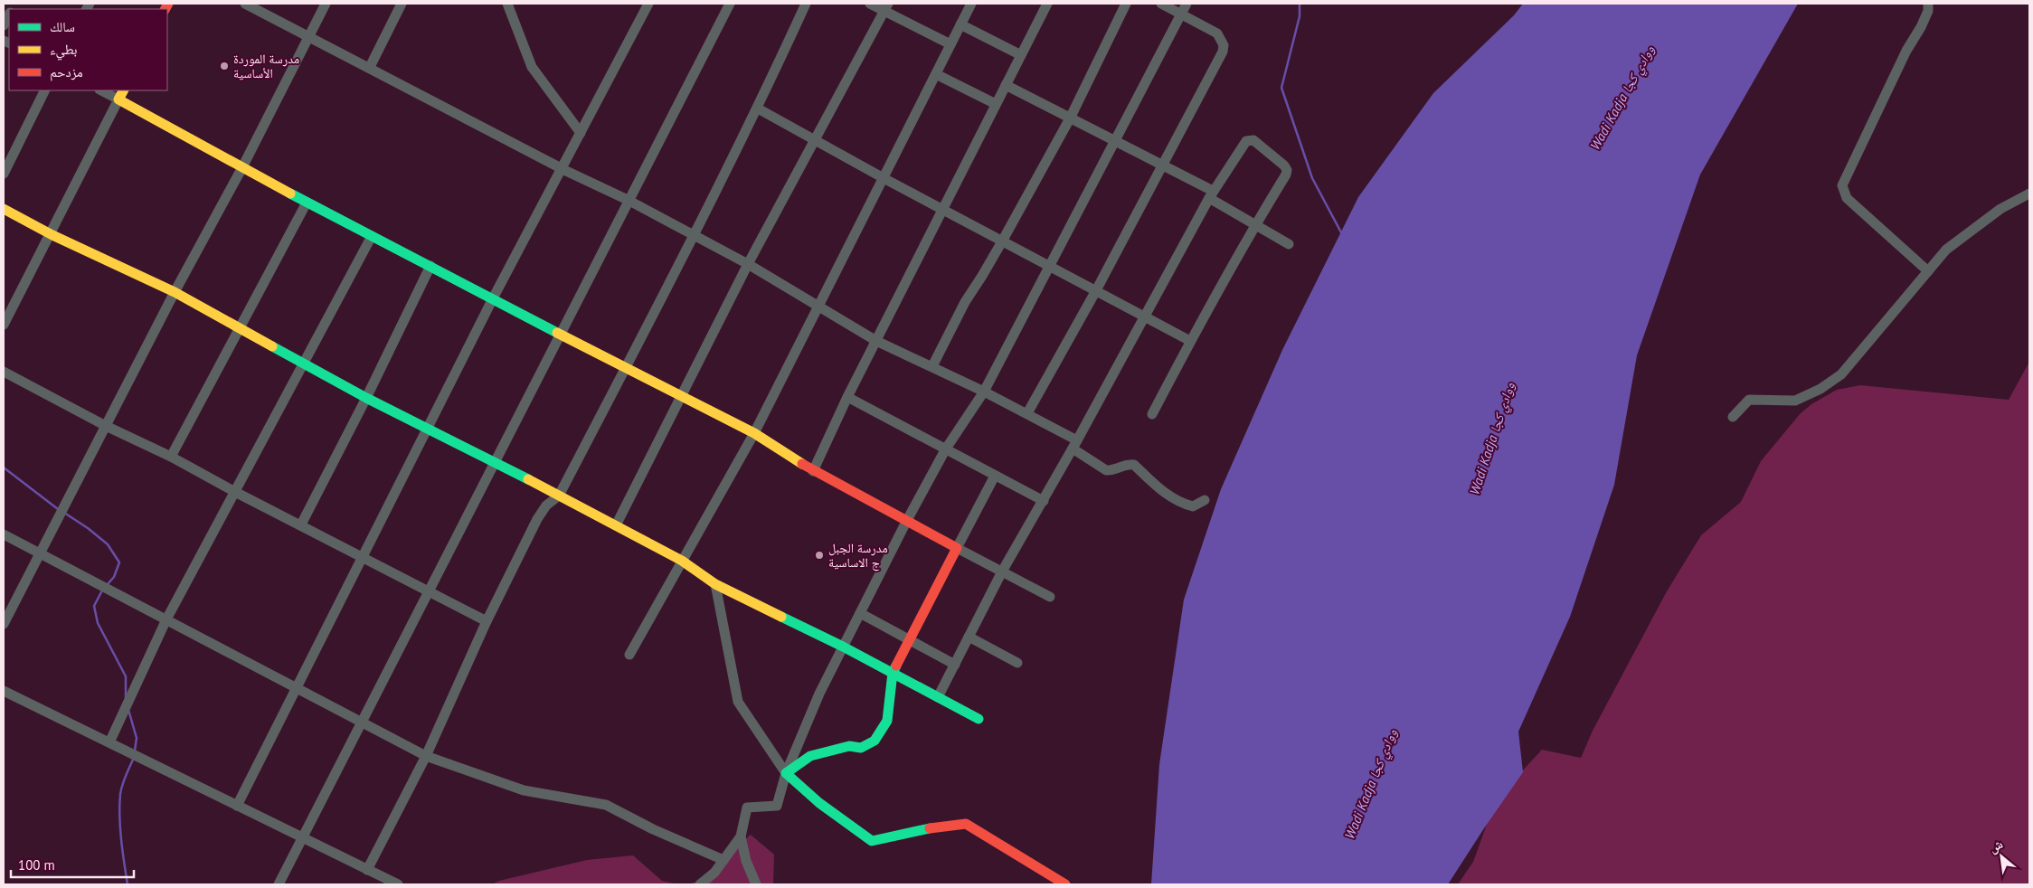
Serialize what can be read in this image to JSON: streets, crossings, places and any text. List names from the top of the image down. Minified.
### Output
{"water":["Wadi Kadja ووادي كجا"],"places":["مدرسة الموردة الأساسية","مدرسة الجبل ج الاساسية"],"legend":["سالك","بطيء","مزدحم"],"scale_bar":"100 m","north":"top left"}
